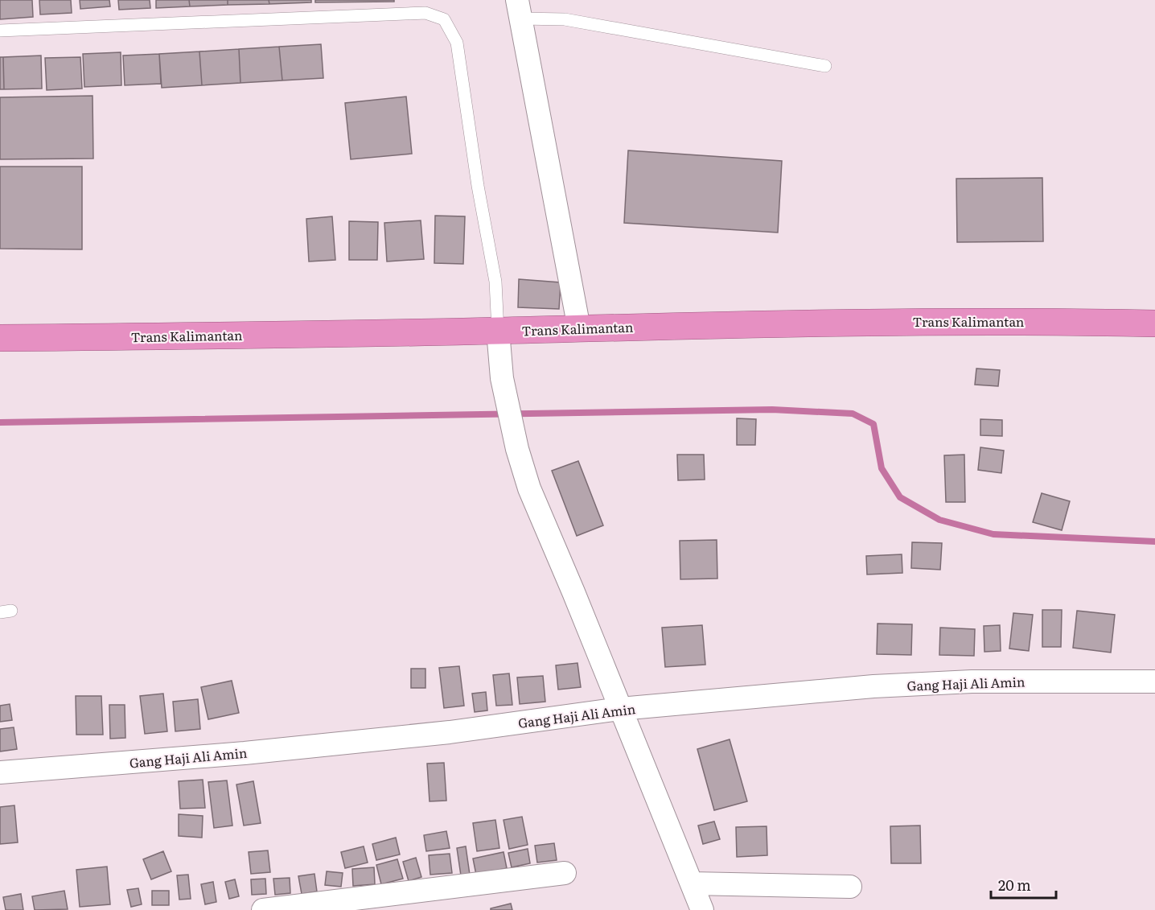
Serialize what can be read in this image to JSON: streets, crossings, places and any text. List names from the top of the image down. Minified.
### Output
{"streets":{"highway":["Trans Kalimantan"],"street":["Gang Haji Ali Amin"]},"scale_bar":"20 m"}
